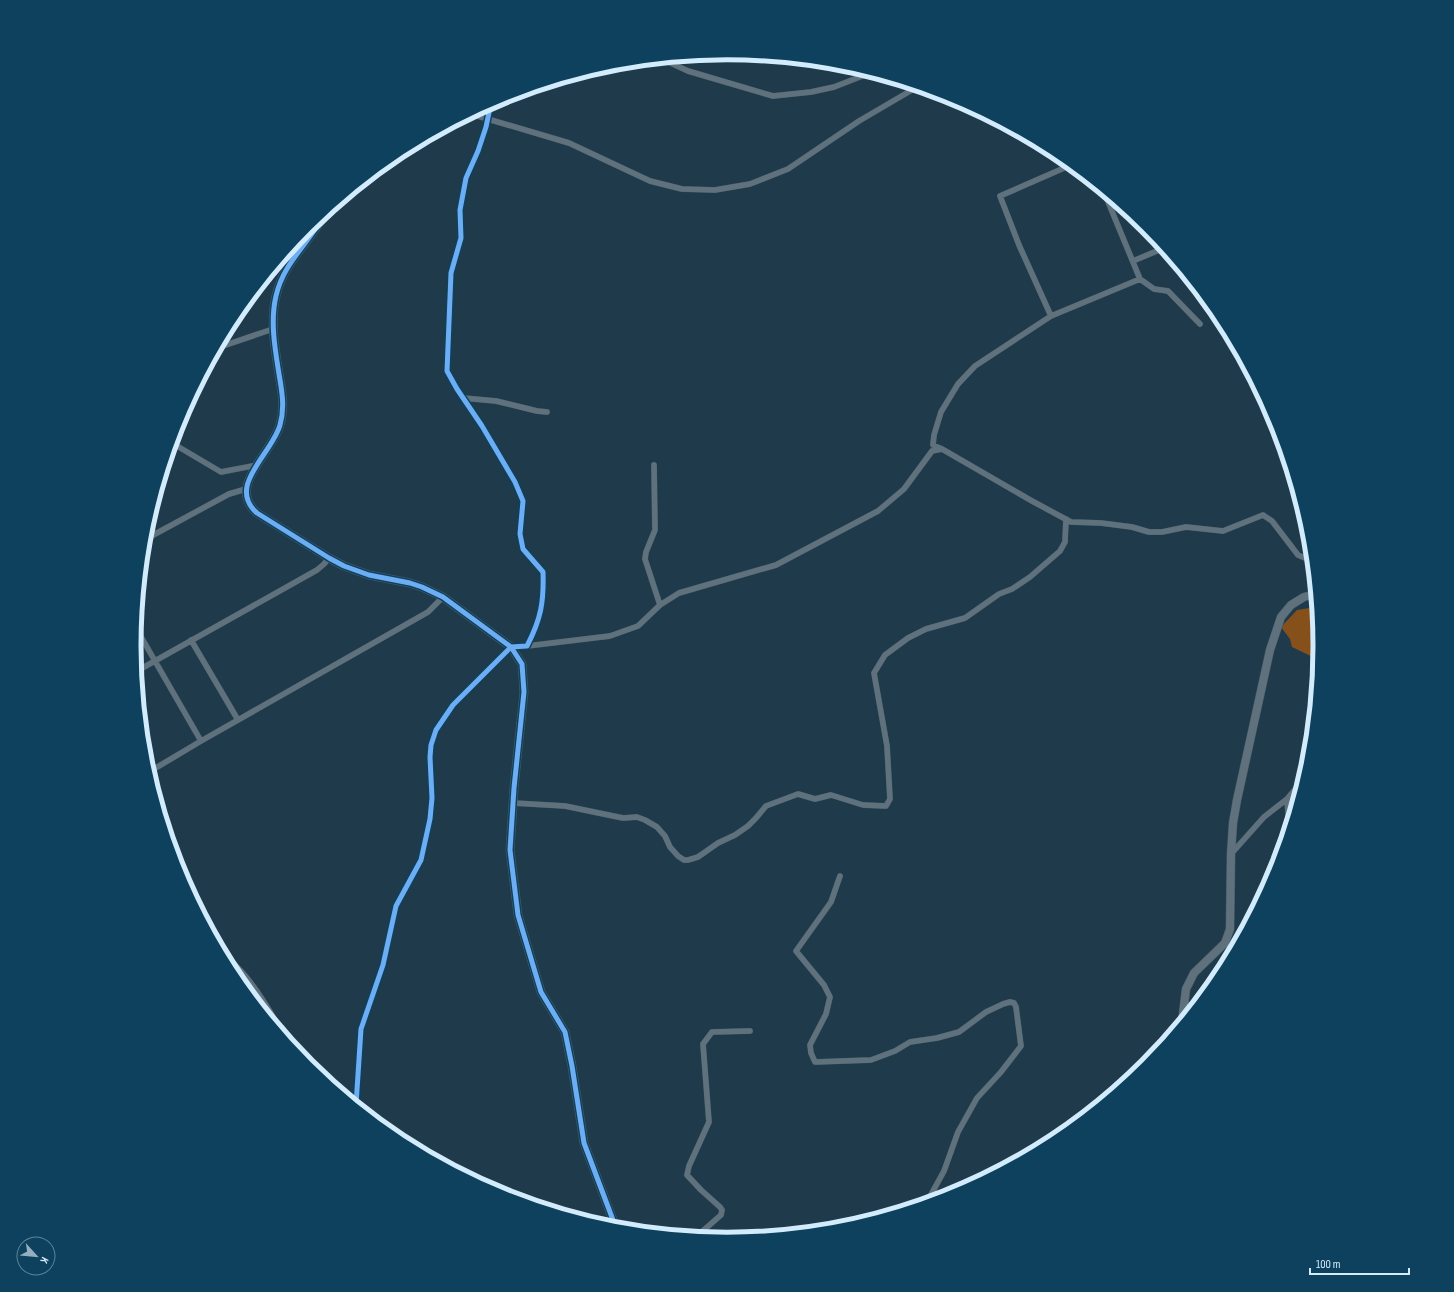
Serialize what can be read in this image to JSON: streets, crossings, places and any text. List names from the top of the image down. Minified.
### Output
{"scale_bar":"100 m","north":"bottom right"}
